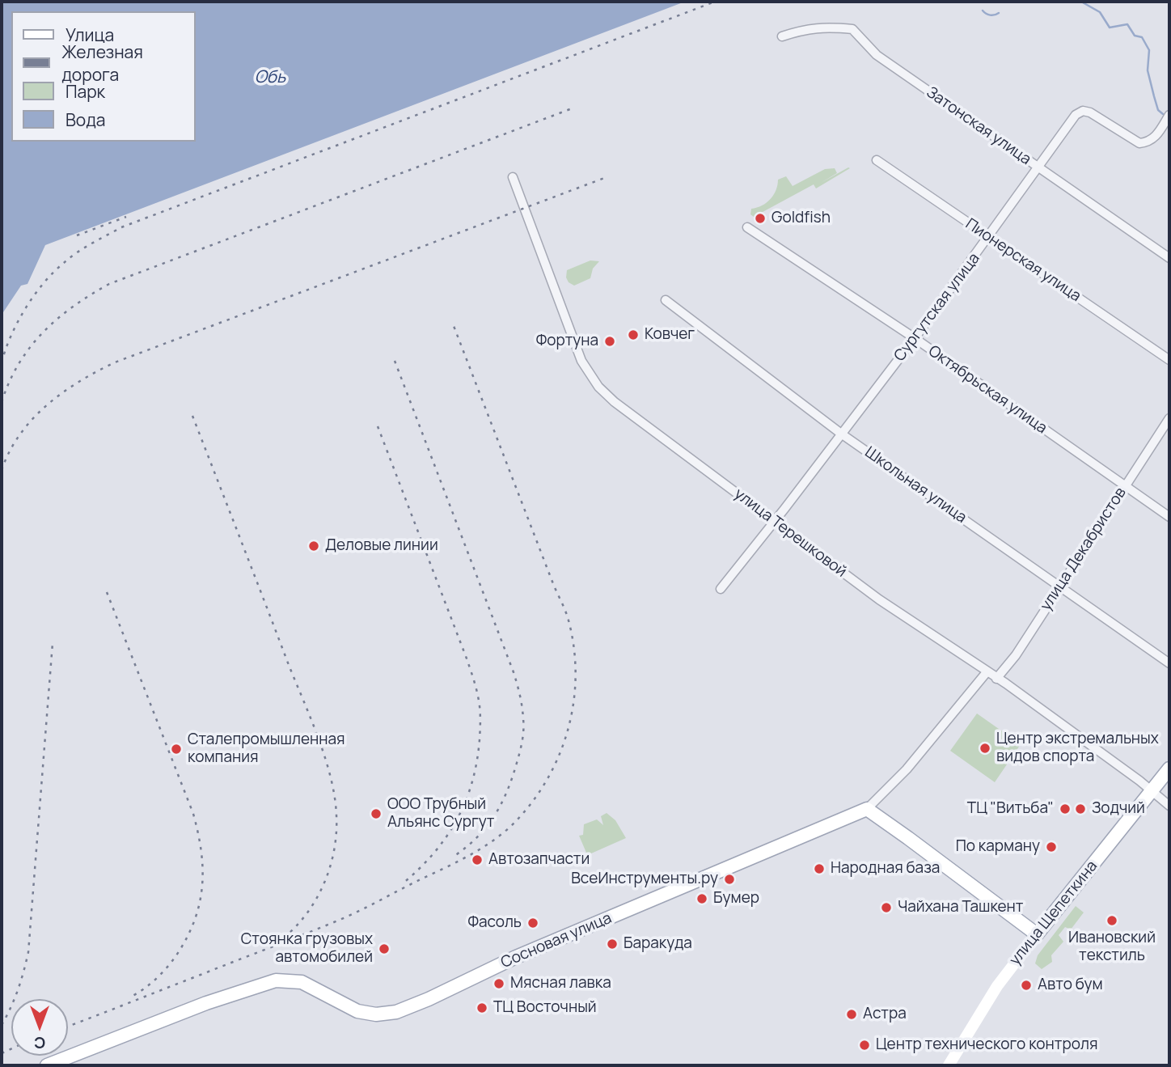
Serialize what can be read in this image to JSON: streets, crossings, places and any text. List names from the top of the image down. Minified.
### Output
{"streets":{"main road":["улица Щепеткина","Сосновая улица"],"street":["Затонская улица","Пионерская улица","Сургутская улица","Октябрьская улица","Школьная улица","улица Терешковой","улица Декабристов"]},"crossings":[["Затонская улица","Сургутская улица"],["Пионерская улица","Сургутская улица"],["Сургутская улица","Октябрьская улица"],["Сургутская улица","Школьная улица"],["Сургутская улица","улица Терешковой"],["Октябрьская улица","улица Декабристов"],["Школьная улица","улица Декабристов"],["улица Терешковой","улица Декабристов"],["улица Терешковой","улица Щепеткина"]],"water":["Обь"],"places":["Goldfish","Ковчег","Фортуна","Деловые линии","Центр экстремальных видов спорта","Сталепромышленная компания","ТЦ \"Витьба\"","Зодчий","ООО Трубный Альянс Сургут","По карману","Автозапчасти","Народная база","ВсеИнструменты.ру","Бумер","Чайхана Ташкент","Ивановский текстиль","Фасоль","Баракуда","Стоянка грузовых автомобилей","Мясная лавка","Авто бум","ТЦ Восточный","Астра","Центр технического контроля"],"legend":["Улица","Железная дорога","Парк","Вода"],"north":"bottom"}
